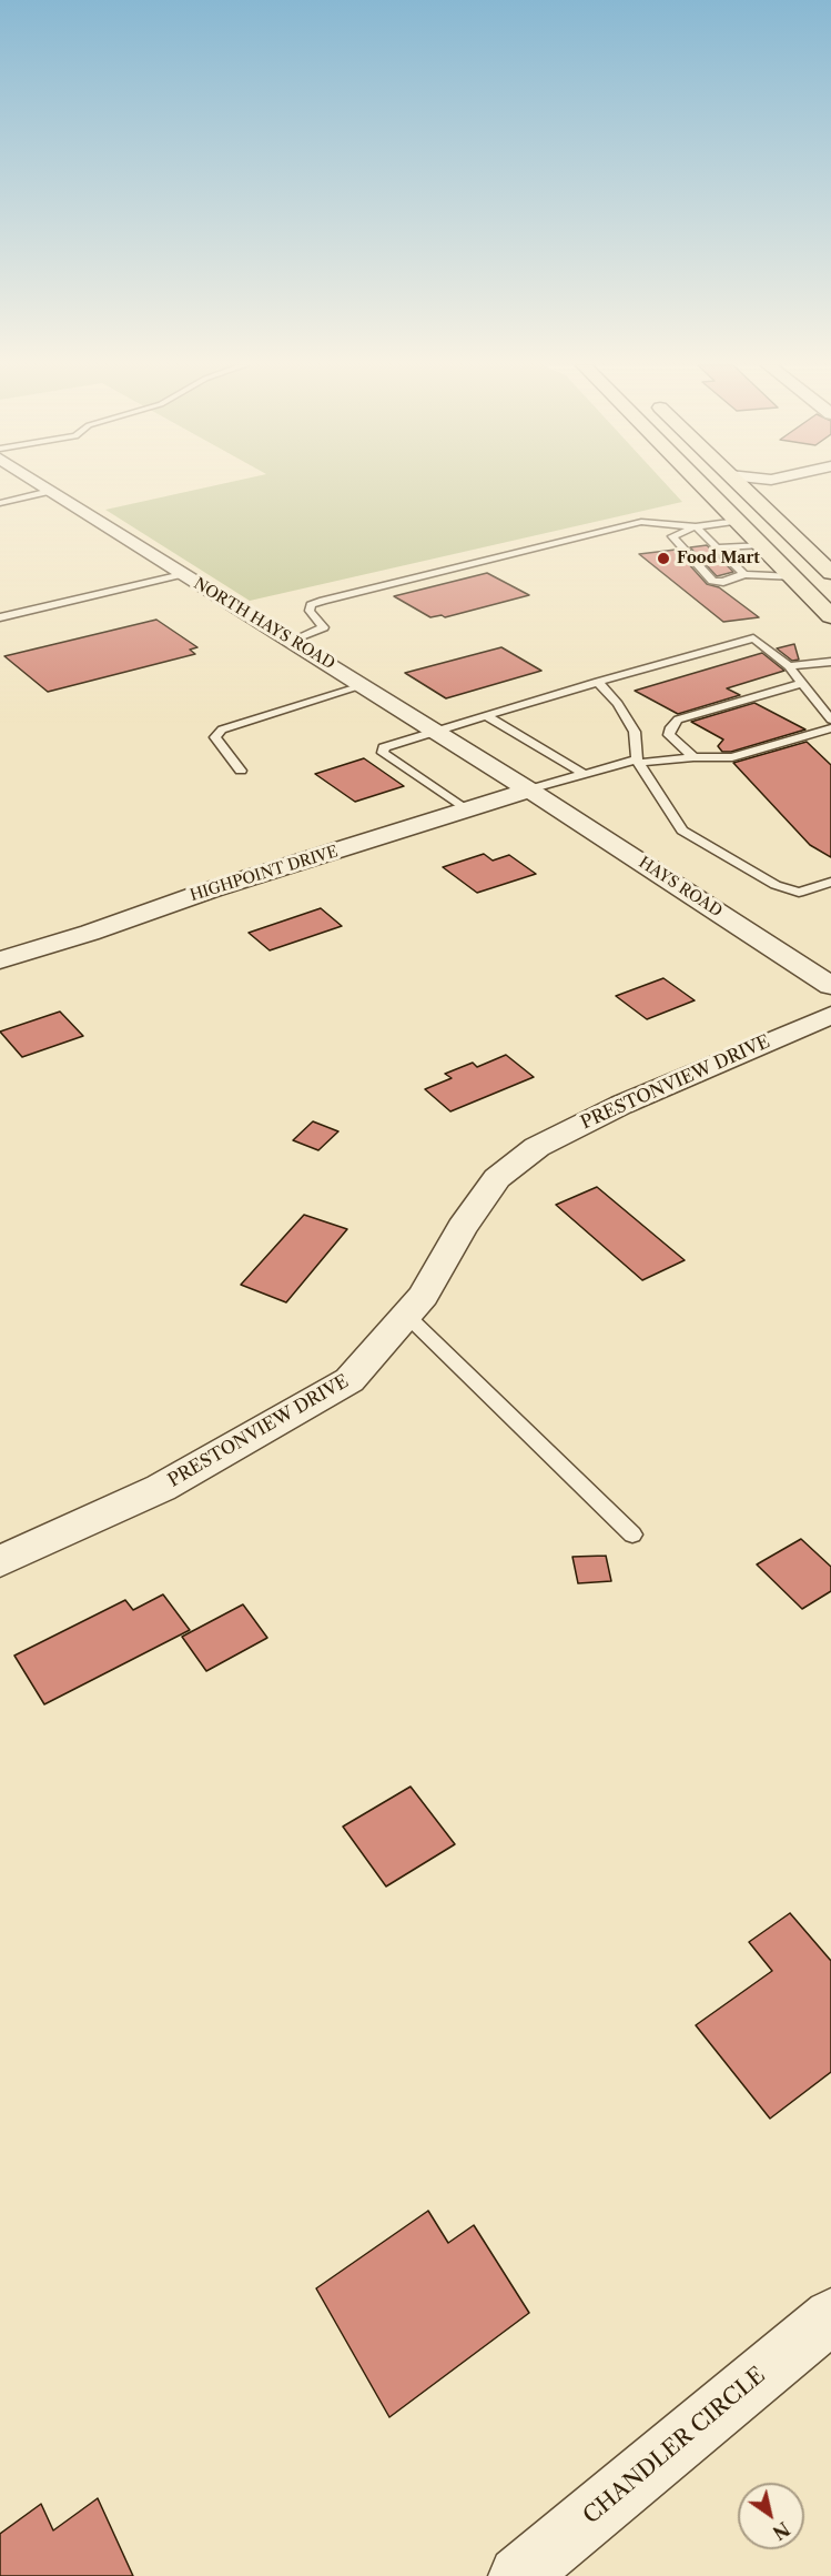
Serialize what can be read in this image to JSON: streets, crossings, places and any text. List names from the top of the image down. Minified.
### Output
{"streets":{"street":["NORTH HAYS ROAD","HIGHPOINT DRIVE","HAYS ROAD","PRESTONVIEW DRIVE","CHANDLER CIRCLE"]},"crossings":[["NORTH HAYS ROAD","HIGHPOINT DRIVE"],["NORTH HAYS ROAD","HAYS ROAD"],["HIGHPOINT DRIVE","HAYS ROAD"]],"places":["Food Mart"],"north":"bottom right"}
